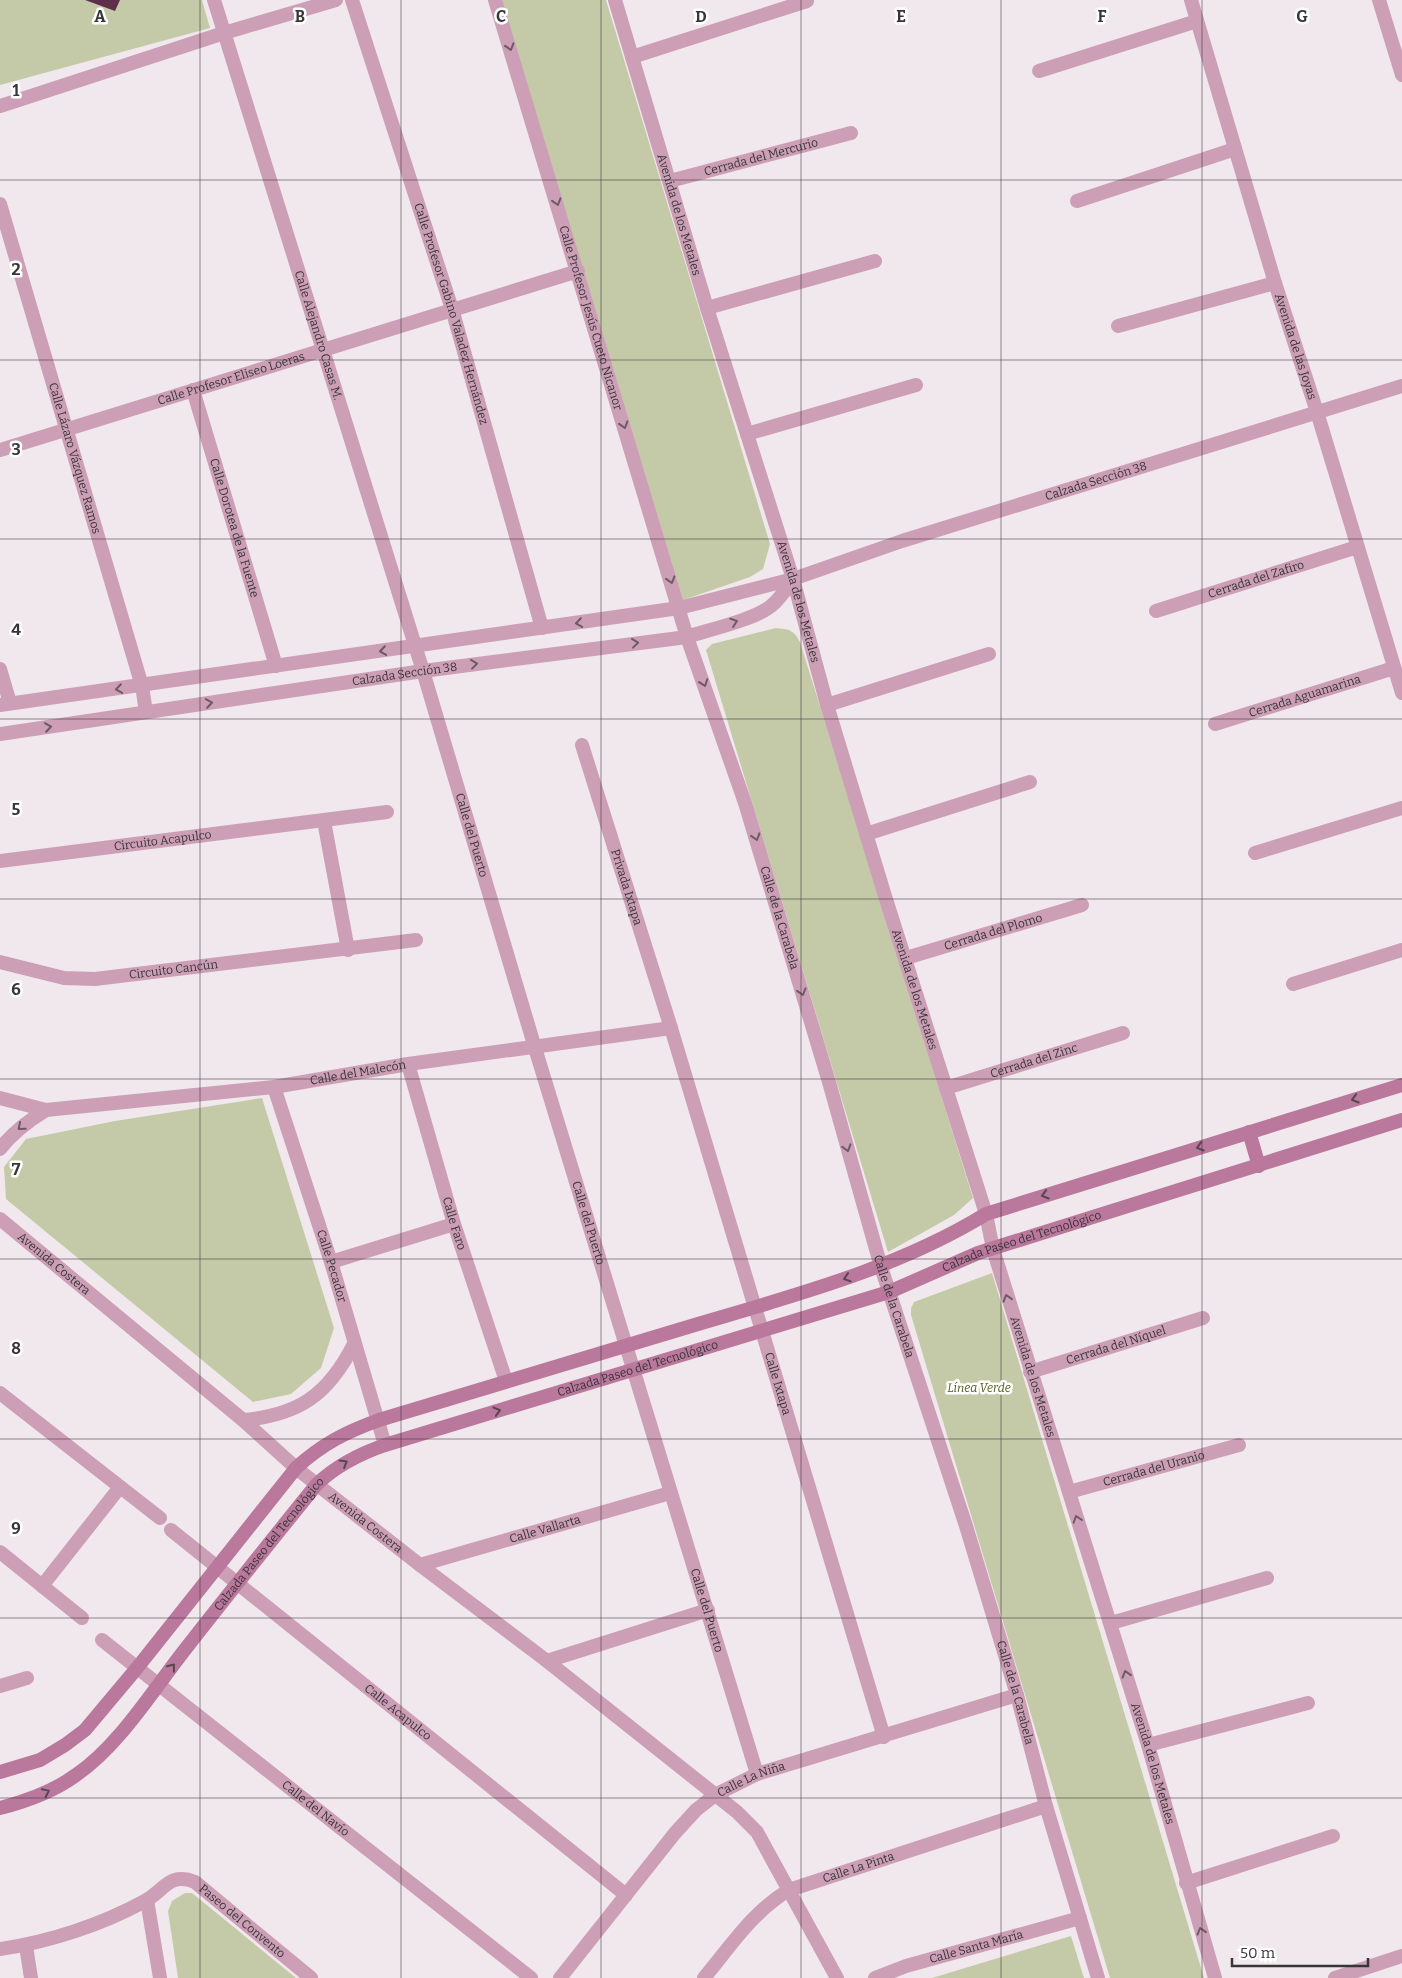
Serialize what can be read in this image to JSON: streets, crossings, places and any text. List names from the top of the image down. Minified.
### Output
{"streets":{"main road":["Calzada Paseo del Tecnológico"],"street":["Cerrada del Mercurio","Avenida de los Metales","Calle Profesor Gabino Valadez Hernández","Calle Profesor Jesús Cueto Nicanor","Calle Alejandro Casas M.","Avenida de las Joyas","Calle Profesor Eliseo Loeras","Calle Lázaro Vázquez Ramos","Calzada Sección 38","Calle Dorotea de la Fuente","Cerrada del Zafiro","Cerrada Aguamarina","Calle del Puerto","Circuito Acapulco","Privada Ixtapa","Calle de la Carabela","Cerrada del Plomo","Circuito Cancún","Cerrada del Zinc","Calle del Malecón","Calle Faro","Avenida Costera","Calle Pecador","Cerrada del Níquel","Calle Ixtapa","Cerrada del Uranio","Calle Vallarta","Calle Acapulco","Calle La Niña","Calle del Navío","Calle La Pinta","Paseo del Convento","Calle Santa María"]},"crossings":[["Cerrada del Mercurio","Avenida de los Metales"],["Avenida de los Metales","Calzada Sección 38"],["Avenida de los Metales","Cerrada del Plomo"],["Avenida de los Metales","Cerrada del Zinc"],["Avenida de los Metales","Calzada Paseo del Tecnológico"],["Avenida de los Metales","Cerrada del Níquel"],["Avenida de los Metales","Cerrada del Uranio"],["Calle Profesor Gabino Valadez Hernández","Calle Profesor Eliseo Loeras"],["Calle Profesor Gabino Valadez Hernández","Calzada Sección 38"],["Calle Profesor Jesús Cueto Nicanor","Calle Profesor Eliseo Loeras"],["Calle Profesor Jesús Cueto Nicanor","Calzada Sección 38"],["Calle Profesor Jesús Cueto Nicanor","Calle de la Carabela"],["Calle Alejandro Casas M.","Calle Profesor Eliseo Loeras"],["Calle Alejandro Casas M.","Calzada Sección 38"],["Calle Alejandro Casas M.","Calle del Puerto"],["Avenida de las Joyas","Calzada Sección 38"],["Avenida de las Joyas","Cerrada del Zafiro"],["Avenida de las Joyas","Cerrada Aguamarina"],["Calle Profesor Eliseo Loeras","Calle Lázaro Vázquez Ramos"],["Calle Profesor Eliseo Loeras","Calle Dorotea de la Fuente"],["Calle Lázaro Vázquez Ramos","Calzada Sección 38"],["Calzada Sección 38","Calle Dorotea de la Fuente"],["Calzada Sección 38","Calle del Puerto"],["Calzada Sección 38","Calle de la Carabela"],["Calle del Puerto","Calle del Malecón"],["Calle del Puerto","Calzada Paseo del Tecnológico"],["Calle del Puerto","Calle Vallarta"],["Calle del Puerto","Calle La Niña"],["Privada Ixtapa","Calle del Malecón"],["Privada Ixtapa","Calle Ixtapa"],["Calle de la Carabela","Calzada Paseo del Tecnológico"],["Calle de la Carabela","Calle La Niña"],["Calle de la Carabela","Calle La Pinta"],["Calle de la Carabela","Calle Santa María"],["Calle del Malecón","Calle Faro"],["Calle del Malecón","Calle Pecador"],["Calle del Malecón","Calle Ixtapa"],["Calle Faro","Calzada Paseo del Tecnológico"],["Calzada Paseo del Tecnológico","Avenida Costera"],["Calzada Paseo del Tecnológico","Calle Pecador"],["Calzada Paseo del Tecnológico","Calle Ixtapa"],["Calzada Paseo del Tecnológico","Calle Acapulco"],["Calzada Paseo del Tecnológico","Calle del Navío"],["Avenida Costera","Calle Vallarta"],["Avenida Costera","Calle La Niña"],["Calle Ixtapa","Calle La Niña"],["Calle Acapulco","Calle La Niña"]],"one_way":["Calle Profesor Jesús Cueto Nicanor","Calle de la Carabela"],"parks":["Línea Verde"],"scale_bar":"50 m","grid":{"columns":["A","B","C","D","E","F","G"],"rows":["1","2","3","4","5","6","7","8","9"]}}
